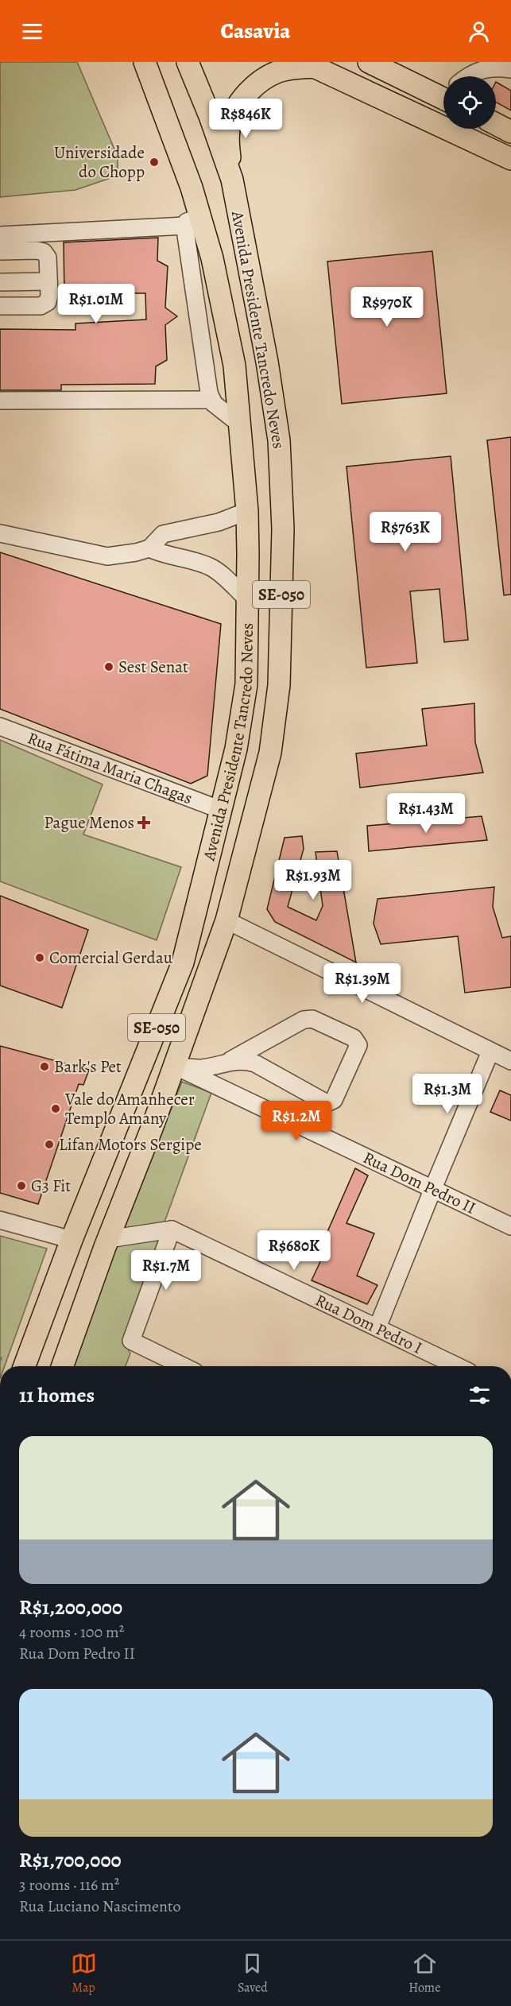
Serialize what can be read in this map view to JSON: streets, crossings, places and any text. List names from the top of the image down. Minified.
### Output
{"streets":{"main road":["Avenida Presidente Tancredo Neves","SE-050"],"street":["Rua Fátima Maria Chagas","Rua Dom Pedro II","Rua Dom Pedro I"]},"crossings":[["Avenida Presidente Tancredo Neves","Rua Fátima Maria Chagas"],["Avenida Presidente Tancredo Neves","Rua Dom Pedro II"]],"places":{"other":["Universidade do Chopp","Sest Senat","Comercial Gerdau","Bark's Pet","Vale do Amanhecer Templo Amany","Lifan Motors Sergipe","G3 Fit"],"health":["Pague Menos"]},"page":{"header":"Casavia","price":["R$846K","R$1.01M","R$970K","R$763K","R$1.43M","R$1.93M","R$1.39M","R$1.3M","R$1.2M","R$680K","R$1.7M"],"heading":"11 homes","list":[{"name":"R$1,200,000","note":"4 rooms · 100 m² · Rua Dom Pedro II"},{"name":"R$1,700,000","note":"3 rooms · 116 m² · Rua Luciano Nascimento"}],"tabs":["Map","Saved","Home"]}}
